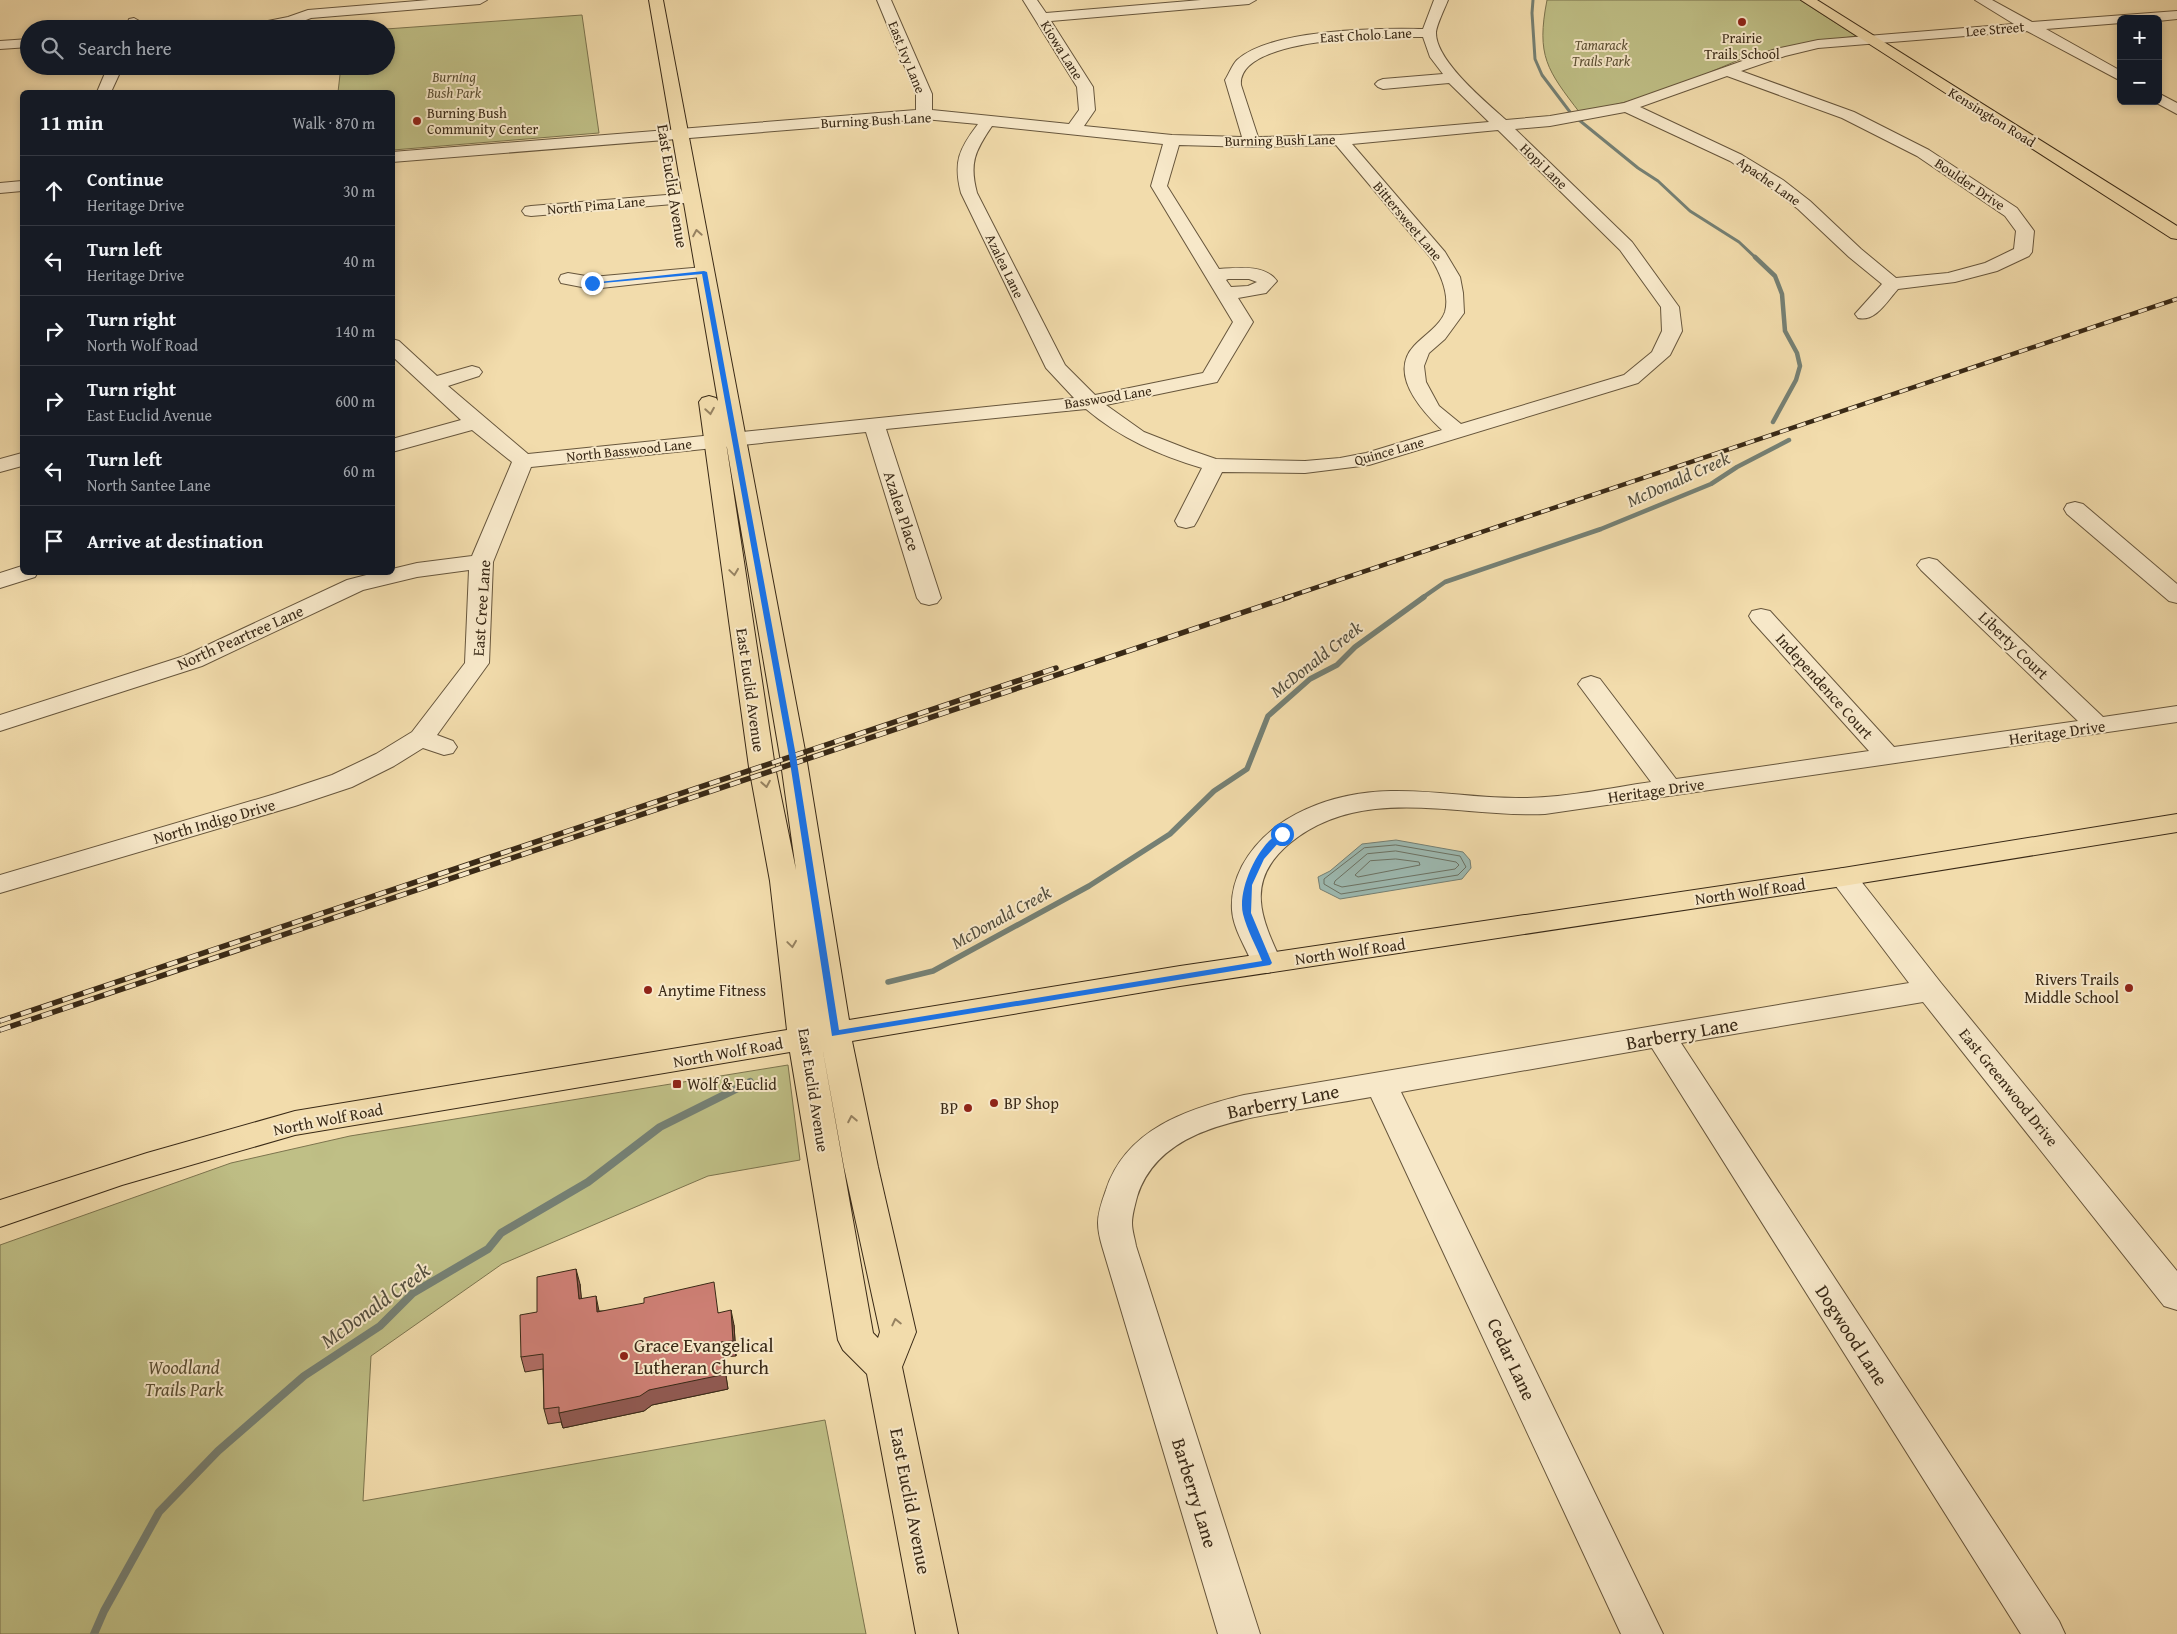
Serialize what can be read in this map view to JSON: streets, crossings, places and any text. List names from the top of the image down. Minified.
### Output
{"streets":{"main road":["Kensington Road","East Euclid Avenue","North Wolf Road"],"street":["Lee Street","East Cholo Lane","Kiowa Lane","East Ivy Lane","Burning Bush Lane","Hopi Lane","Apache Lane","Boulder Drive","North Pima Lane","Bittersweet Lane","Azalea Lane","Basswood Lane","North Basswood Lane","Quince Lane","Azalea Place","East Cree Lane","North Peartree Lane","Liberty Court","Independence Court","Heritage Drive","North Indigo Drive","Barberry Lane","East Greenwood Drive","Dogwood Lane","Cedar Lane"]},"crossings":[["Lee Street","Kensington Road"],["Lee Street","Burning Bush Lane"],["East Cholo Lane","Burning Bush Lane"],["East Cholo Lane","Hopi Lane"],["Kiowa Lane","Burning Bush Lane"],["East Ivy Lane","Burning Bush Lane"],["Kensington Road","Burning Bush Lane"],["Burning Bush Lane","Hopi Lane"],["Burning Bush Lane","Apache Lane"],["Burning Bush Lane","Boulder Drive"],["Burning Bush Lane","East Euclid Avenue"],["Burning Bush Lane","Bittersweet Lane"],["Burning Bush Lane","Azalea Lane"],["Burning Bush Lane","Basswood Lane"],["Hopi Lane","Quince Lane"],["Apache Lane","Boulder Drive"],["East Euclid Avenue","North Pima Lane"],["East Euclid Avenue","Basswood Lane"],["East Euclid Avenue","North Basswood Lane"],["East Euclid Avenue","North Wolf Road"],["Bittersweet Lane","Quince Lane"],["Azalea Lane","Basswood Lane"],["Azalea Lane","Quince Lane"],["Basswood Lane","North Basswood Lane"],["Basswood Lane","Quince Lane"],["Basswood Lane","Azalea Place"],["North Basswood Lane","East Cree Lane"],["East Cree Lane","North Peartree Lane"],["East Cree Lane","North Indigo Drive"],["Liberty Court","Heritage Drive"],["Independence Court","Heritage Drive"],["Heritage Drive","North Wolf Road"],["North Wolf Road","East Greenwood Drive"],["Barberry Lane","East Greenwood Drive"],["Barberry Lane","Dogwood Lane"],["Barberry Lane","Cedar Lane"]],"water":["McDonald Creek"],"parks":["Tamarack Trails Park","Burning Bush Park","Woodland Trails Park"],"places":{"other":["Prairie Trails School","Burning Bush Community Center","Rivers Trails Middle School","Anytime Fitness","BP Shop","BP","Grace Evangelical Lutheran Church"],"transit":["Wolf & Euclid"]},"page":{"map_buttons":["+","−"],"search":"Search here","heading":["11 min","Walk · 870 m"],"list":[["Continue","Heritage Drive","30 m"],["Turn left","Heritage Drive","40 m"],["Turn right","North Wolf Road","140 m"],["Turn right","East Euclid Avenue","600 m"],["Turn left","North Santee Lane","60 m"],"Arrive at destination"]}}
